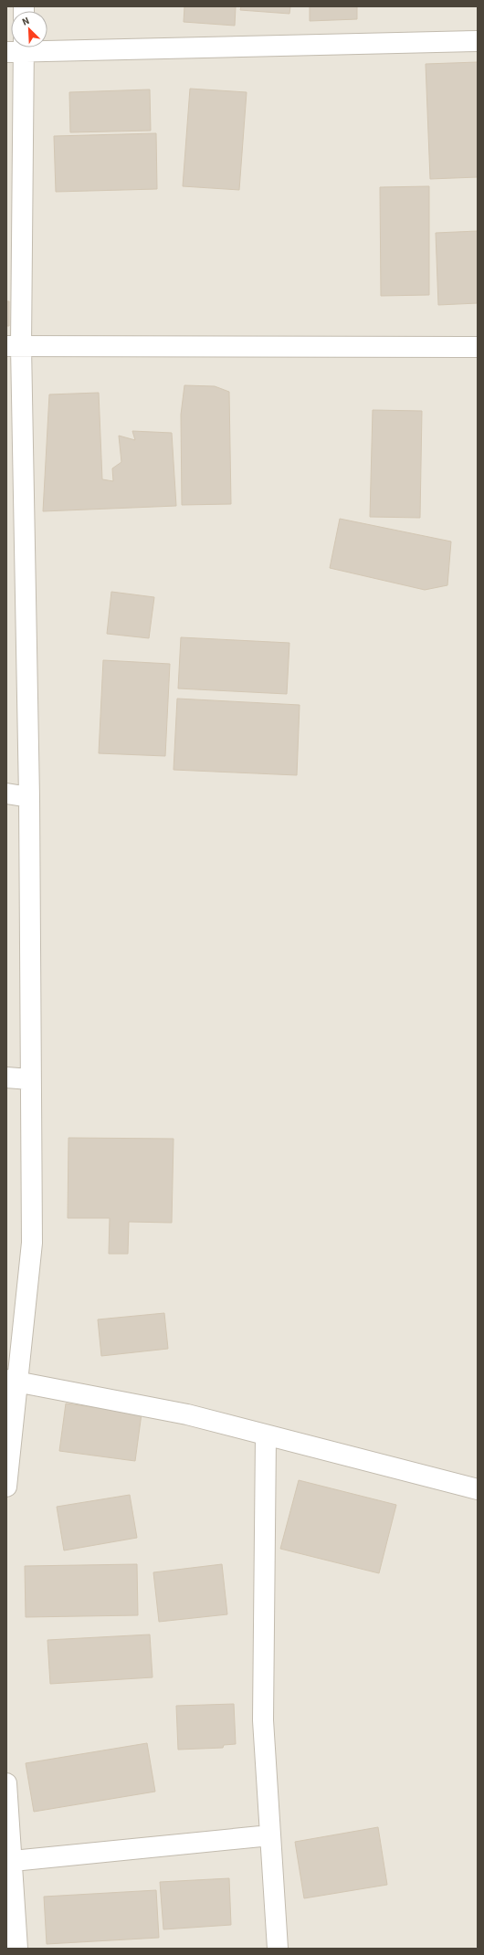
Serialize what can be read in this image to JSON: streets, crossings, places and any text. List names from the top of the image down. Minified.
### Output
{"north":"top left"}
